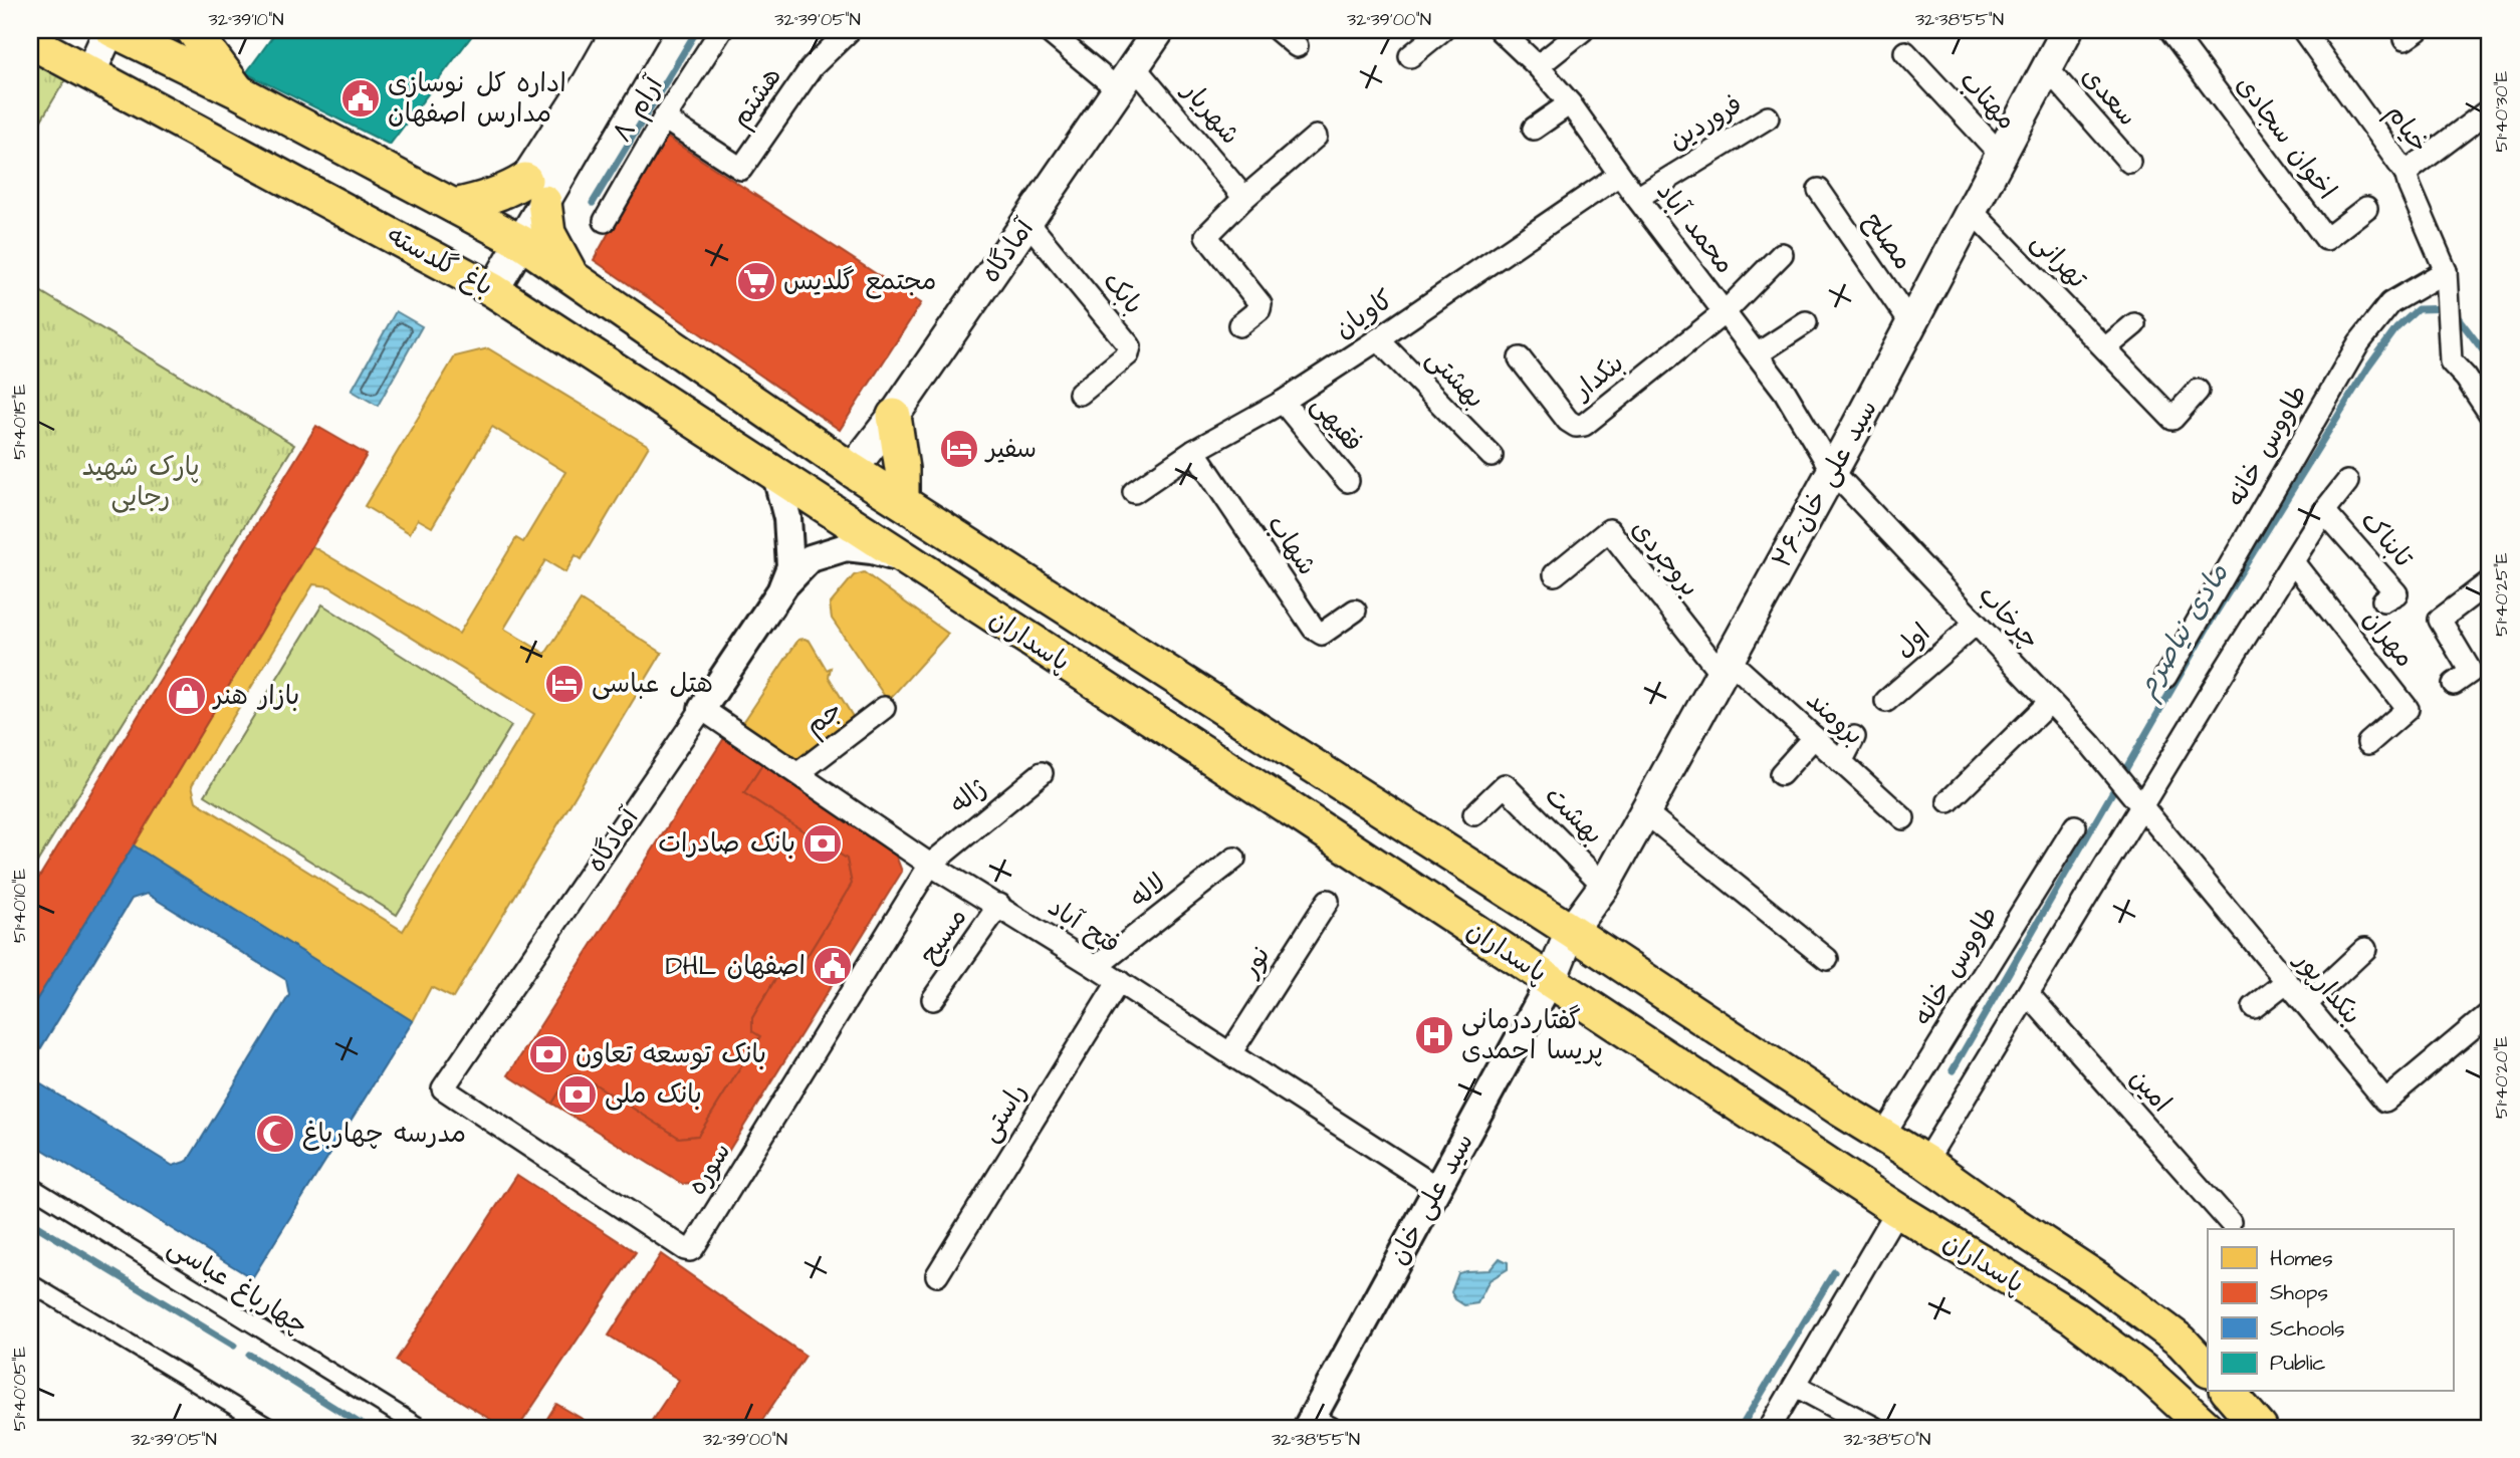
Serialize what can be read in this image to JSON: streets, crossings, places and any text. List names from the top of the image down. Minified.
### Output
{"streets":{"main road":["آمادگاه","باغ گلدسته","۲۶-سید علی خان","پاسداران","سید علی خان"],"street":["سعدی","هشتم","مهتاب","۸ آرام","شهریار","فروردین","خیام","اخوان سجادی","محمد آباد","مصلح","تهرانی","بابک","کاویان","بنکدار","بهشتی","فقیهی","طاووس خانه","تابناک","شهاب","بروجردی","چرخاب","مهران","اول","جم","برومند","ژاله","بهشت","لاله","فتح آباد","مسیح","نور","بنکدارپور","امین","راستی","سوره","چهارباغ عباسی"]},"crossings":[["سعدی","۲۶-سید علی خان"],["هشتم","۸ آرام"],["مهتاب","۲۶-سید علی خان"],["شهریار","آمادگاه"],["فروردین","محمد آباد"],["خیام","طاووس خانه"],["محمد آباد","کاویان"],["محمد آباد","بنکدار"],["محمد آباد","۲۶-سید علی خان"],["محمد آباد","چرخاب"],["مصلح","۲۶-سید علی خان"],["آمادگاه","باغ گلدسته"],["آمادگاه","بابک"],["آمادگاه","پاسداران"],["آمادگاه","فتح آباد"],["آمادگاه","سوره"],["تهرانی","۲۶-سید علی خان"],["باغ گلدسته","پاسداران"],["کاویان","بهشتی"],["کاویان","فقیهی"],["کاویان","شهاب"],["طاووس خانه","پاسداران"],["۲۶-سید علی خان","بروجردی"],["۲۶-سید علی خان","چرخاب"],["۲۶-سید علی خان","پاسداران"],["۲۶-سید علی خان","برومند"],["۲۶-سید علی خان","بهشت"],["۲۶-سید علی خان","سید علی خان"],["بروجردی","برومند"],["چرخاب","اول"],["چرخاب","بنکدارپور"],["پاسداران","سید علی خان"],["جم","فتح آباد"],["ژاله","فتح آباد"],["ژاله","سوره"],["لاله","فتح آباد"],["فتح آباد","مسیح"],["فتح آباد","نور"],["فتح آباد","راستی"],["فتح آباد","سوره"],["فتح آباد","سید علی خان"]],"water":["مادی نیاصرم"],"parks":["پارک شهید رجایی"],"places":{"public building":["اداره کل نوسازی مدارس اصفهان","DHL اصفهان"],"supermarket":["مجتمع گلدیس"],"hotel":["سفیر","هتل عباسی"],"shop":["بازار هنر"],"bank":["بانک صادرات","بانک توسعه تعاون","بانک ملی"],"hospital":["گفتاردرمانی پریسا احمدی"],"mosque":["مدرسه چهارباغ"]},"legend":["Homes","Shops","Schools","Public"],"coordinates":["32°39'10\"N","32°39'05\"N","32°39'00\"N","32°38'55\"N","51°40'30\"E","51°40'15\"E","51°40'25\"E","51°40'10\"E","51°40'20\"E","51°40'05\"E","32°38'50\"N"]}
